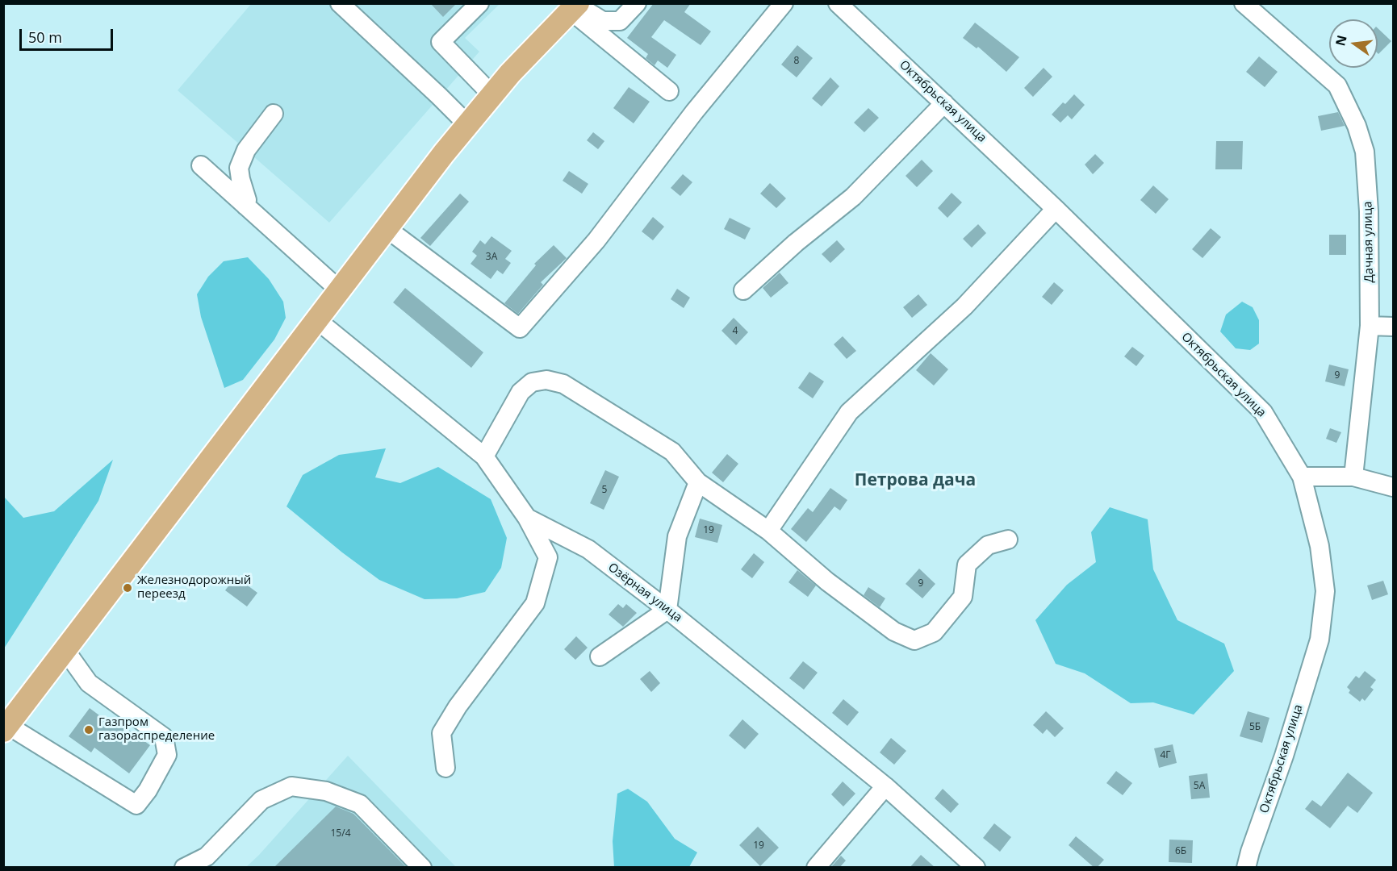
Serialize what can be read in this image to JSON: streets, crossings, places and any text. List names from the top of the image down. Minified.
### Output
{"streets":{"street":["Октябрьская улица","Дачная улица","Озёрная улица"]},"districts":["Петрова дача"],"places":["Железнодорожный переезд","Газпром газораспределение"],"house_numbers":["8","3А","4","9","5","19","9","5Б","4Г","5А","15/4","19","6Б"],"scale_bar":"50 m","north":"left"}
